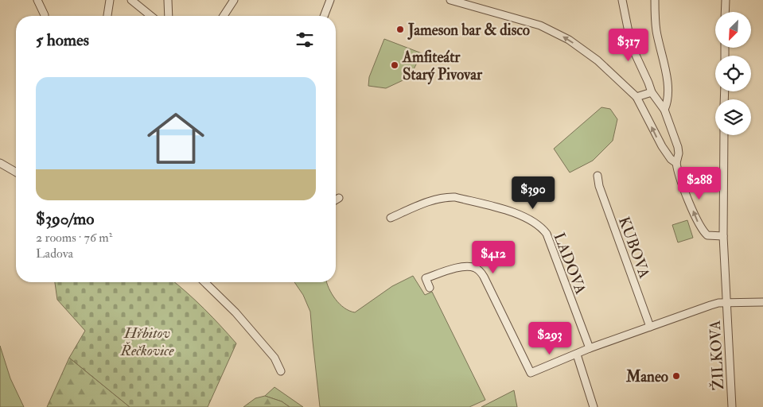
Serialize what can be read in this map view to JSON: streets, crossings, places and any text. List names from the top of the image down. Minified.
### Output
{"streets":{"street":["KUBOVA","LADOVA","ŽILKOVA"]},"parks":["Hřbitov Řečkovice"],"places":["Jameson bar & disco","Amfiteátr Starý Pivovar","Maneo"],"north":"bottom left","page":{"heading":"5 homes","price":["$317","$288","$390","$412","$293"],"list":[{"name":"$390/mo","note":"2 rooms · 76 m² · Ladova"}]}}
